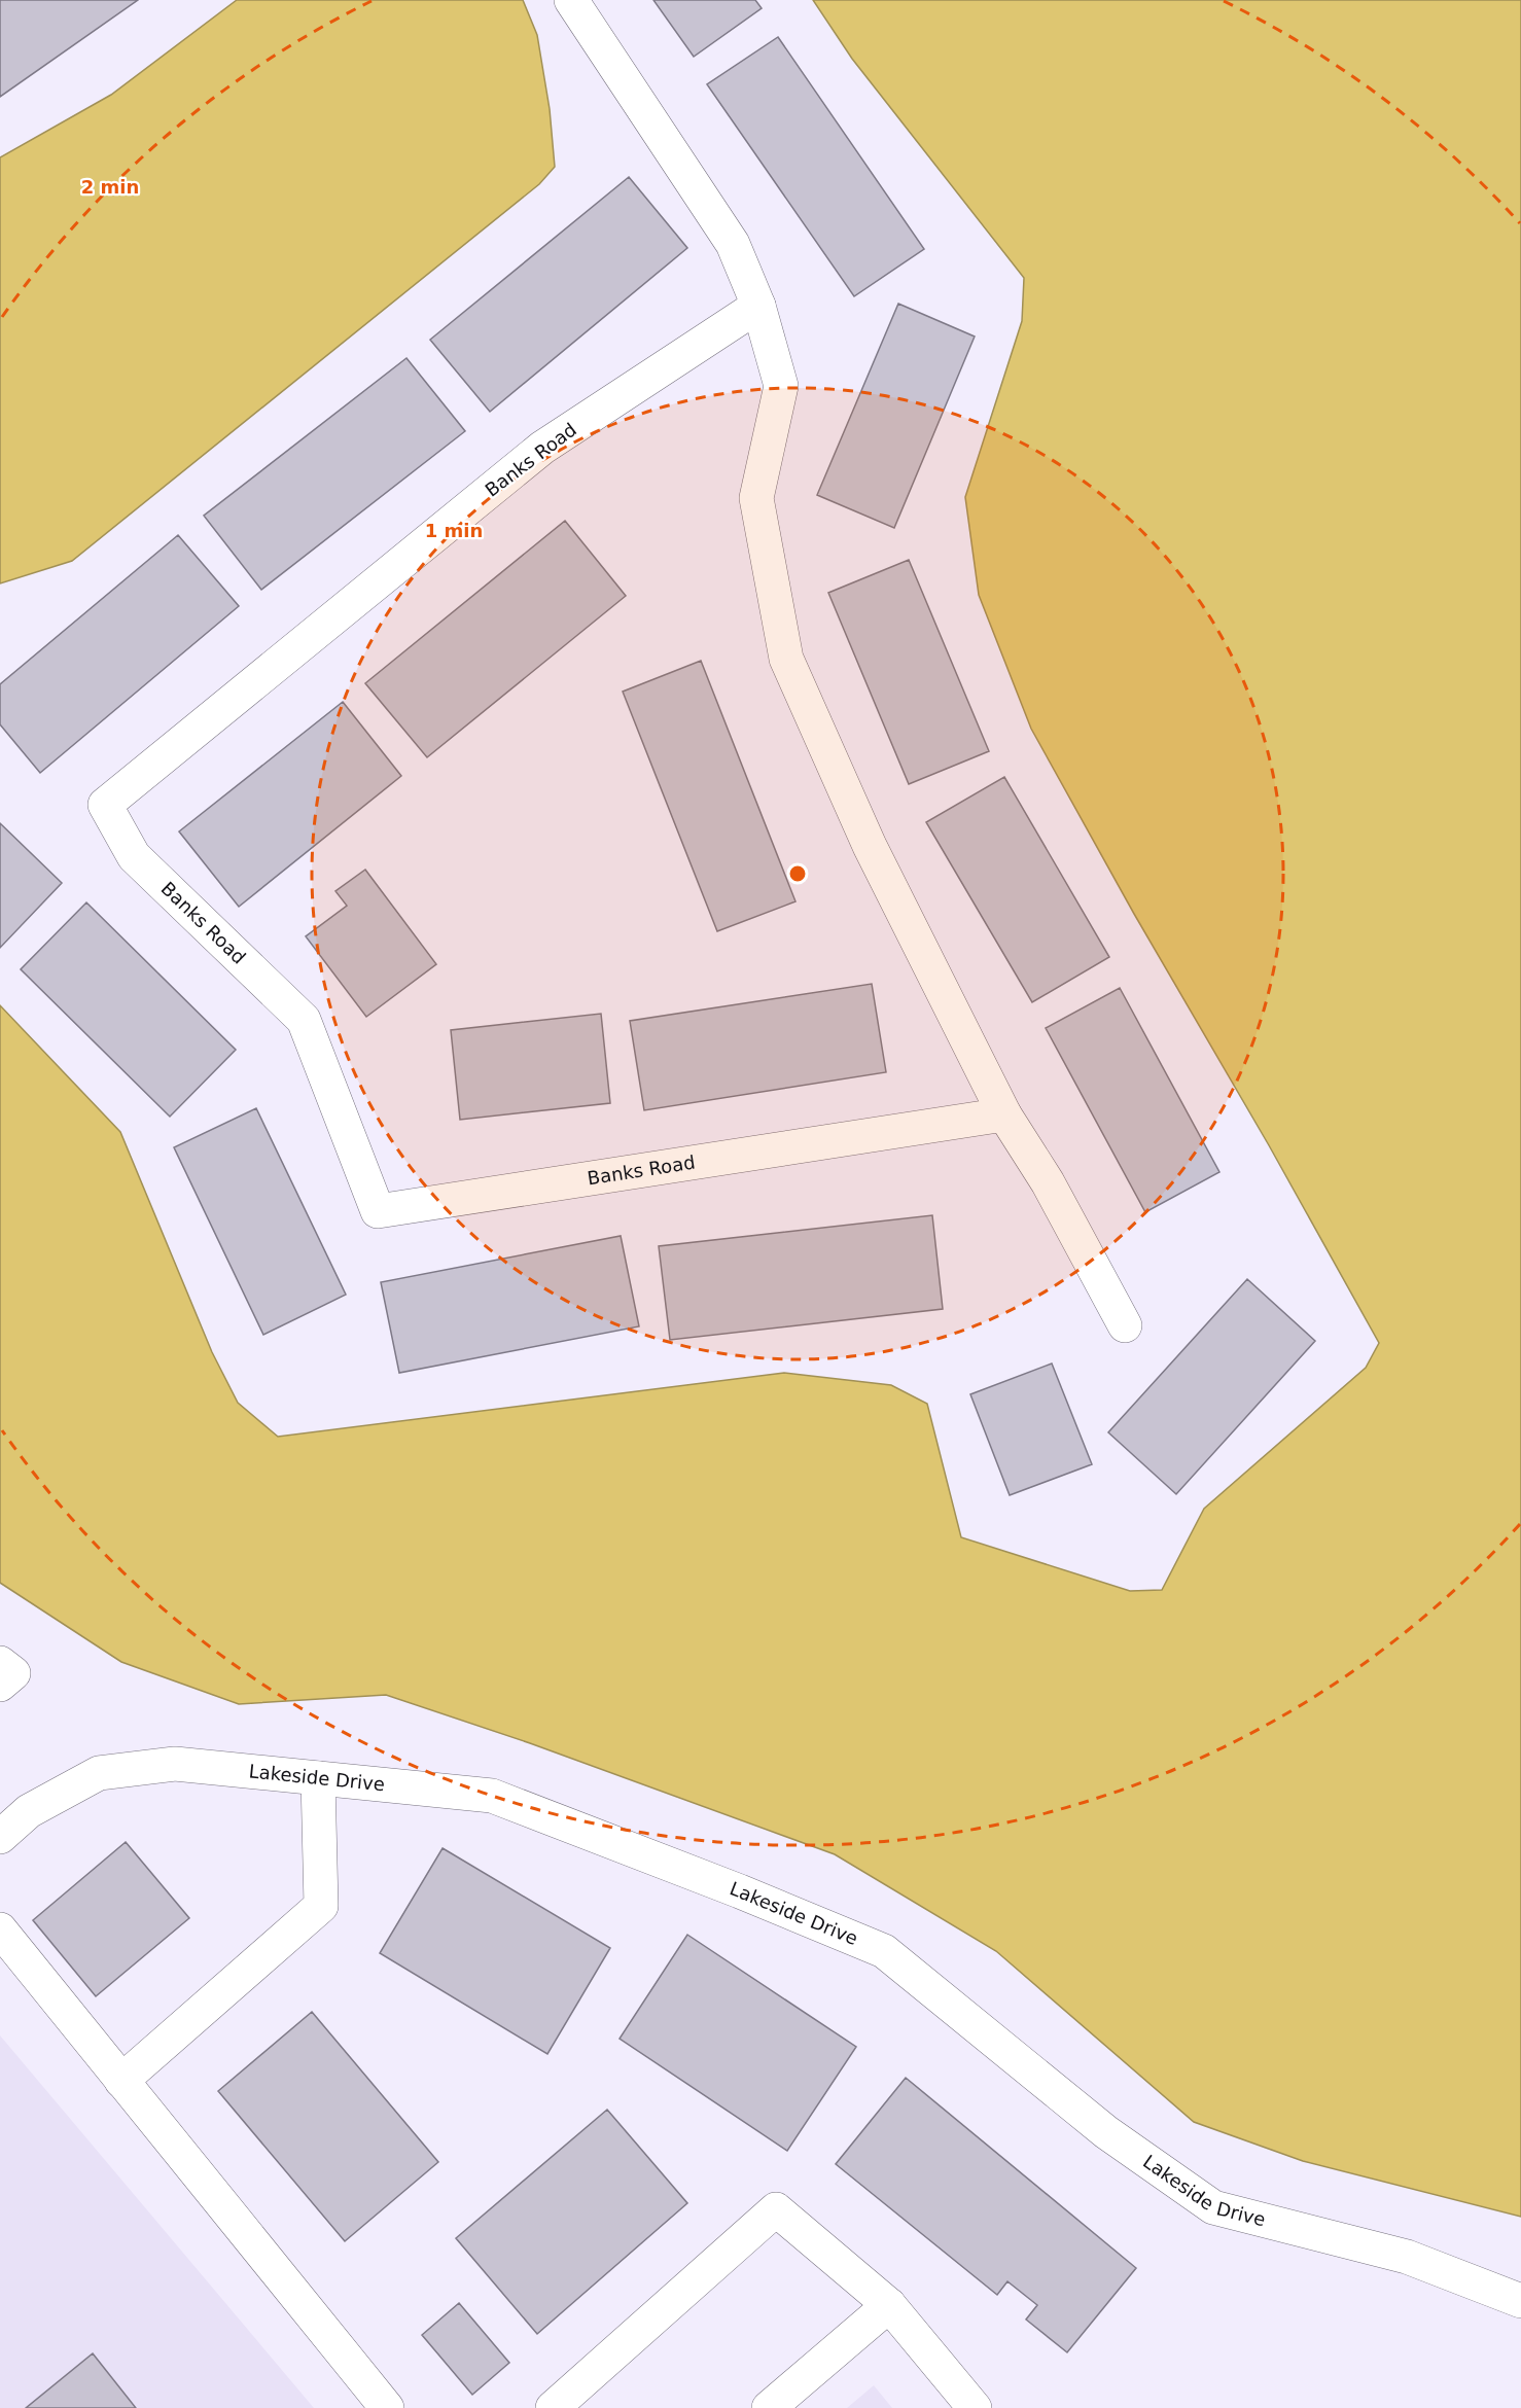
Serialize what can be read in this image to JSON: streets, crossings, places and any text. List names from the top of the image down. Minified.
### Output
{"streets":{"street":["Banks Road","Lakeside Drive"]},"rings":["2 min","1 min"]}
